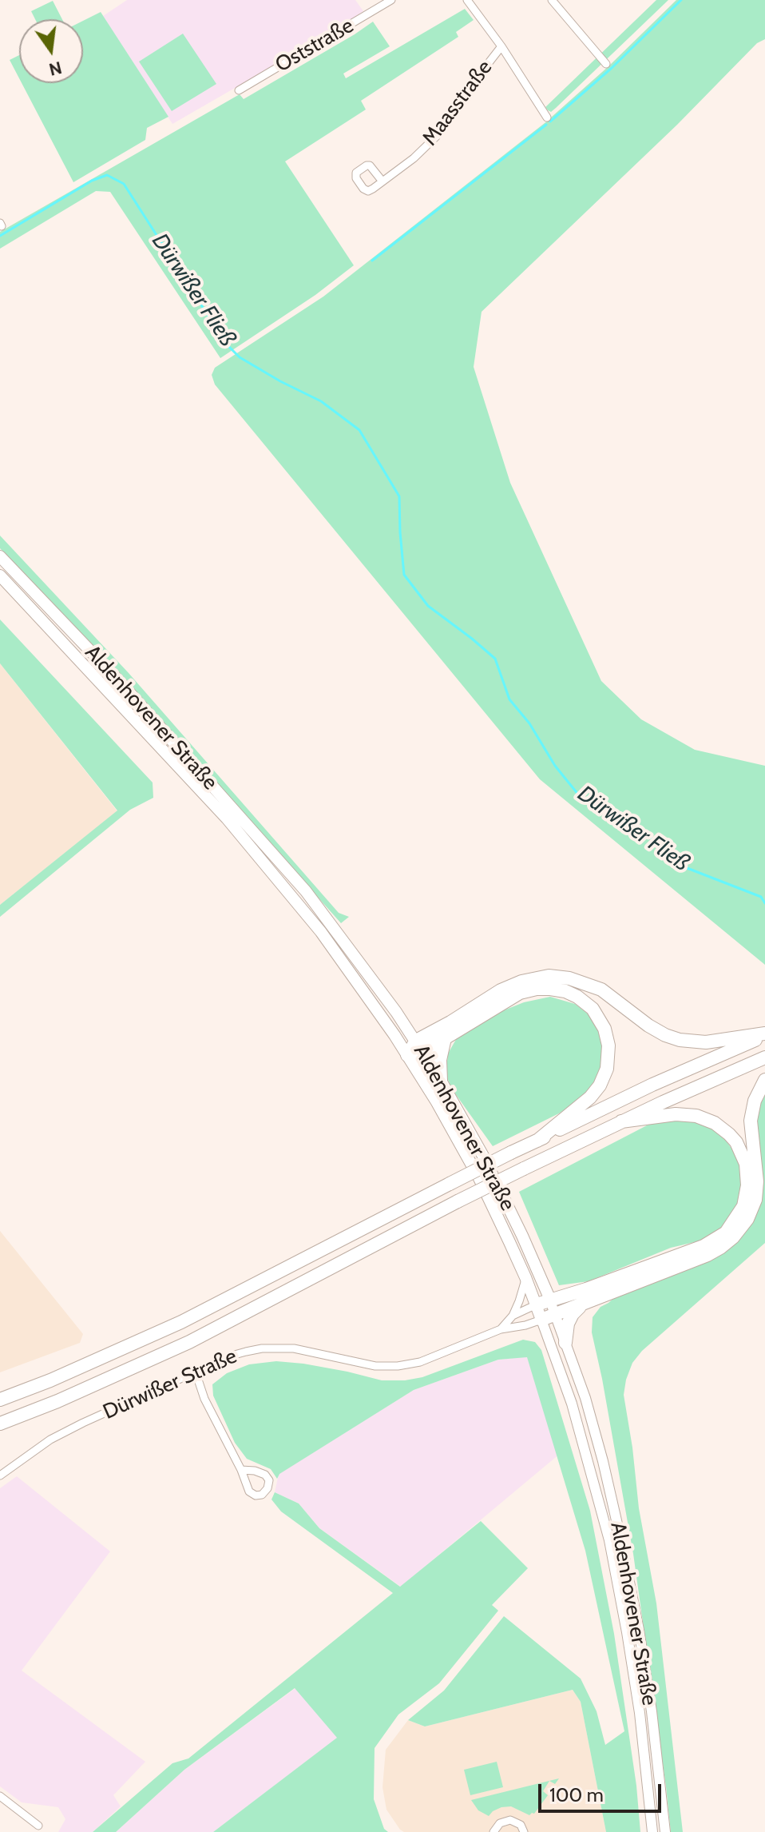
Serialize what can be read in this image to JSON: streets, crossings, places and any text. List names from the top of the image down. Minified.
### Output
{"streets":{"main road":["Aldenhovener Straße"],"street":["Oststraße","Maasstraße","Dürwißer Straße"]},"crossings":[["Aldenhovener Straße","Dürwißer Straße"]],"water":["Dürwißer Fließ"],"scale_bar":"100 m","north":"bottom"}
